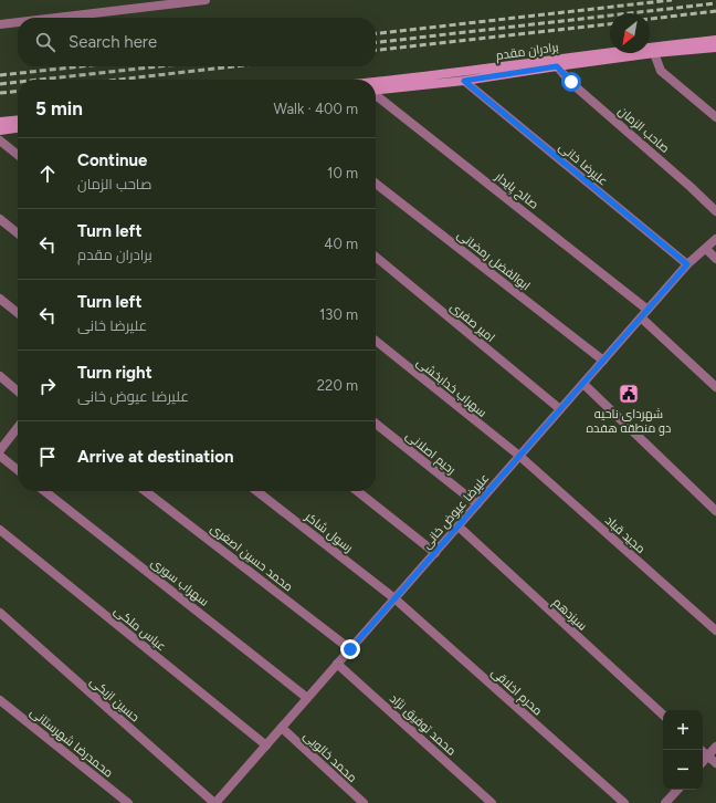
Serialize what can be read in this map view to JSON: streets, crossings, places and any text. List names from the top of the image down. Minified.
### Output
{"streets":{"main road":["برادران مقدم"],"street":["صاحب الزمان","علیرضا خانی","صالح پایدار","ابوالفضل رمضانی","امیر صفری","سهراب خدابخشی","رحیم اصلانی","علیرضا عیوض خانی","رسول شاکر","مجید قباد","محمد حسین اصغری","سهراب سوری","سیزدهم","عباس ملکی","محرم اخلاقی","حسین ازبکی","محمد توفیق ‌نژاد","محمدرضا شهرستانی","محمد خالویی"]},"crossings":[["برادران مقدم","صاحب الزمان"],["برادران مقدم","علیرضا خانی"],["علیرضا خانی","علیرضا عیوض خانی"],["صالح پایدار","علیرضا عیوض خانی"],["ابوالفضل رمضانی","علیرضا عیوض خانی"],["امیر صفری","علیرضا عیوض خانی"],["سهراب خدابخشی","علیرضا عیوض خانی"],["سهراب خدابخشی","مجید قباد"],["رحیم اصلانی","علیرضا عیوض خانی"],["علیرضا عیوض خانی","رسول شاکر"],["علیرضا عیوض خانی","مجید قباد"],["علیرضا عیوض خانی","محمد حسین اصغری"],["علیرضا عیوض خانی","سهراب سوری"],["علیرضا عیوض خانی","سیزدهم"],["علیرضا عیوض خانی","عباس ملکی"],["علیرضا عیوض خانی","محرم اخلاقی"],["علیرضا عیوض خانی","حسین ازبکی"],["علیرضا عیوض خانی","محمد توفیق ‌نژاد"],["علیرضا عیوض خانی","محمد خالویی"],["رسول شاکر","محرم اخلاقی"]],"places":{"public building":["شهردای ناحیه دو منطقه هفده"]},"north":"bottom left","page":{"search":"Search here","heading":["5 min","Walk · 400 m"],"list":[["Continue","صاحب الزمان","10 m"],["Turn left","برادران مقدم","40 m"],["Turn left","علیرضا خانی","130 m"],["Turn right","علیرضا عیوض خانی","220 m"],"Arrive at destination"],"map_buttons":["+","−"]}}
